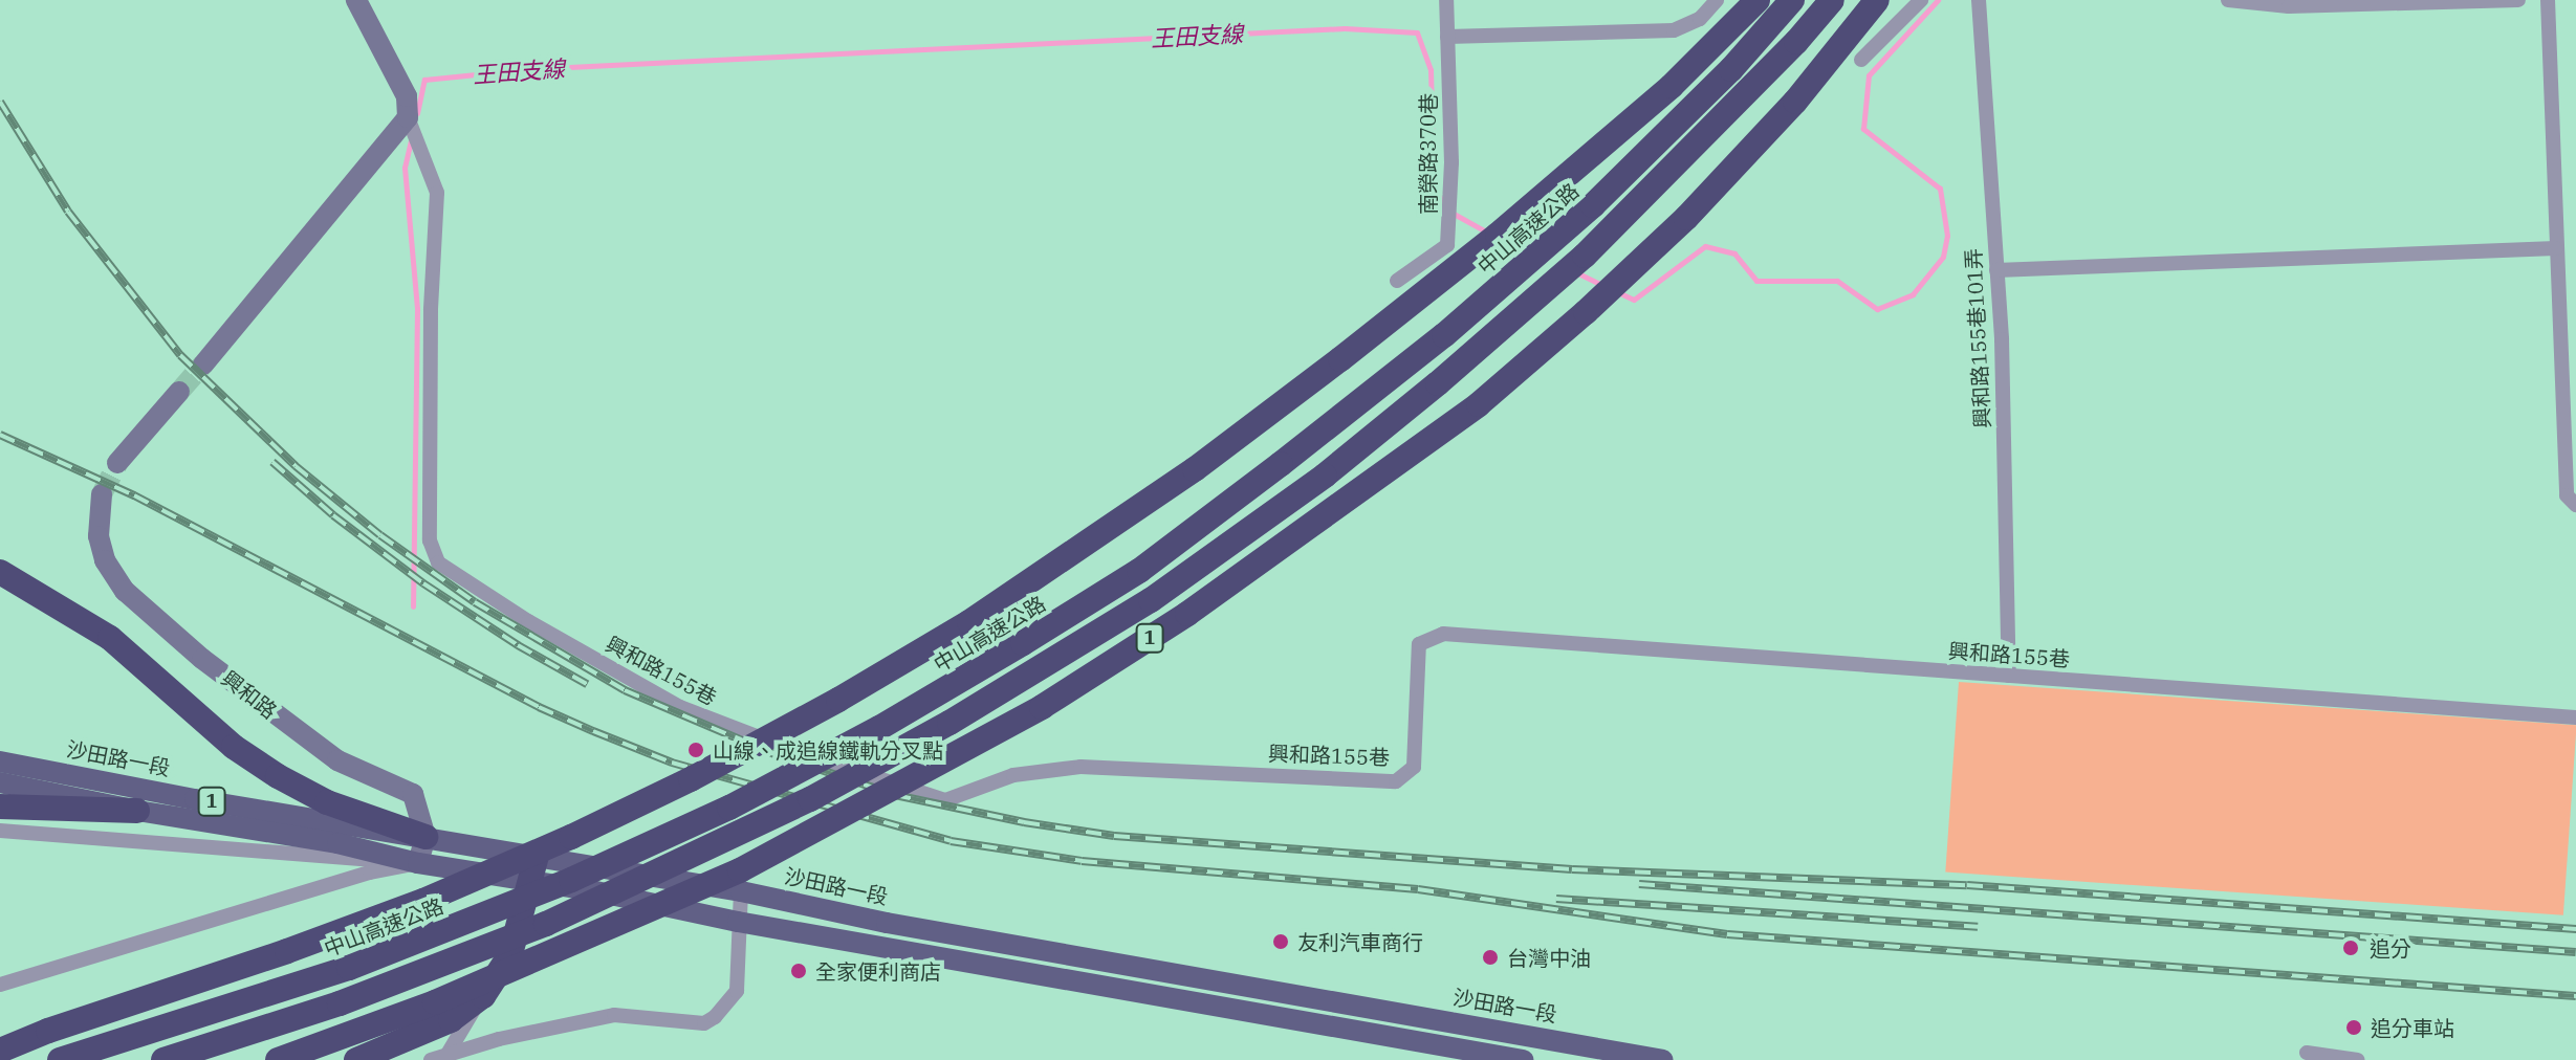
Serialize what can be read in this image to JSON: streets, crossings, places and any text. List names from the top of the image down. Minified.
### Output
{"streets":{"highway":["中山高速公路","1"],"main road":["沙田路一段"],"street":["南榮路370巷","興和路155巷101弄","興和路155巷","興和路"]},"crossings":[["興和路155巷101弄","興和路155巷"],["興和路","沙田路一段"]],"water":["王田支線"],"places":["山線、成追線鐵軌分叉點","友利汽車商行","追分","台灣中油","全家便利商店","追分車站"]}
